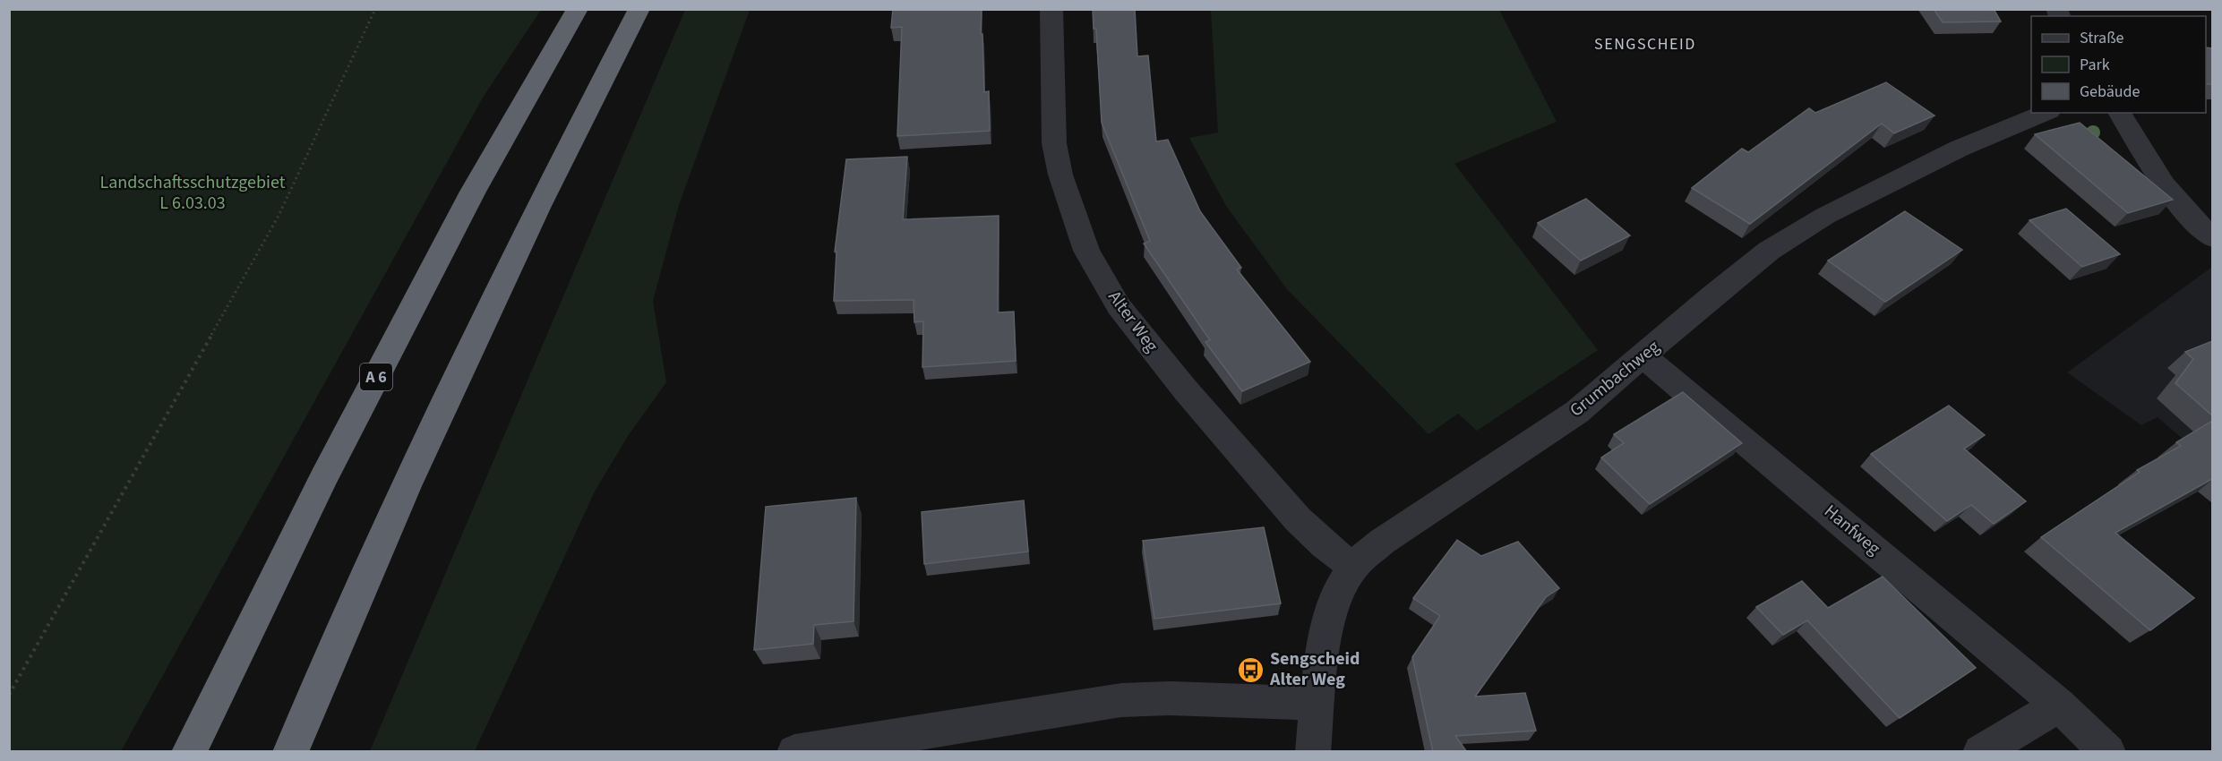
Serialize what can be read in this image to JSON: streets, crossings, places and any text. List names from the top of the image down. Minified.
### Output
{"streets":{"highway":["A 6"],"street":["Alter Weg","Grumbachweg","Hanfweg"]},"crossings":[["Alter Weg","Grumbachweg"],["Grumbachweg","Hanfweg"]],"districts":["SENGSCHEID"],"parks":["Landschaftsschutzgebiet L 6.03.03"],"places":{"bus stop":["Sengscheid Alter Weg"]},"legend":["Straße","Park","Gebäude"]}
